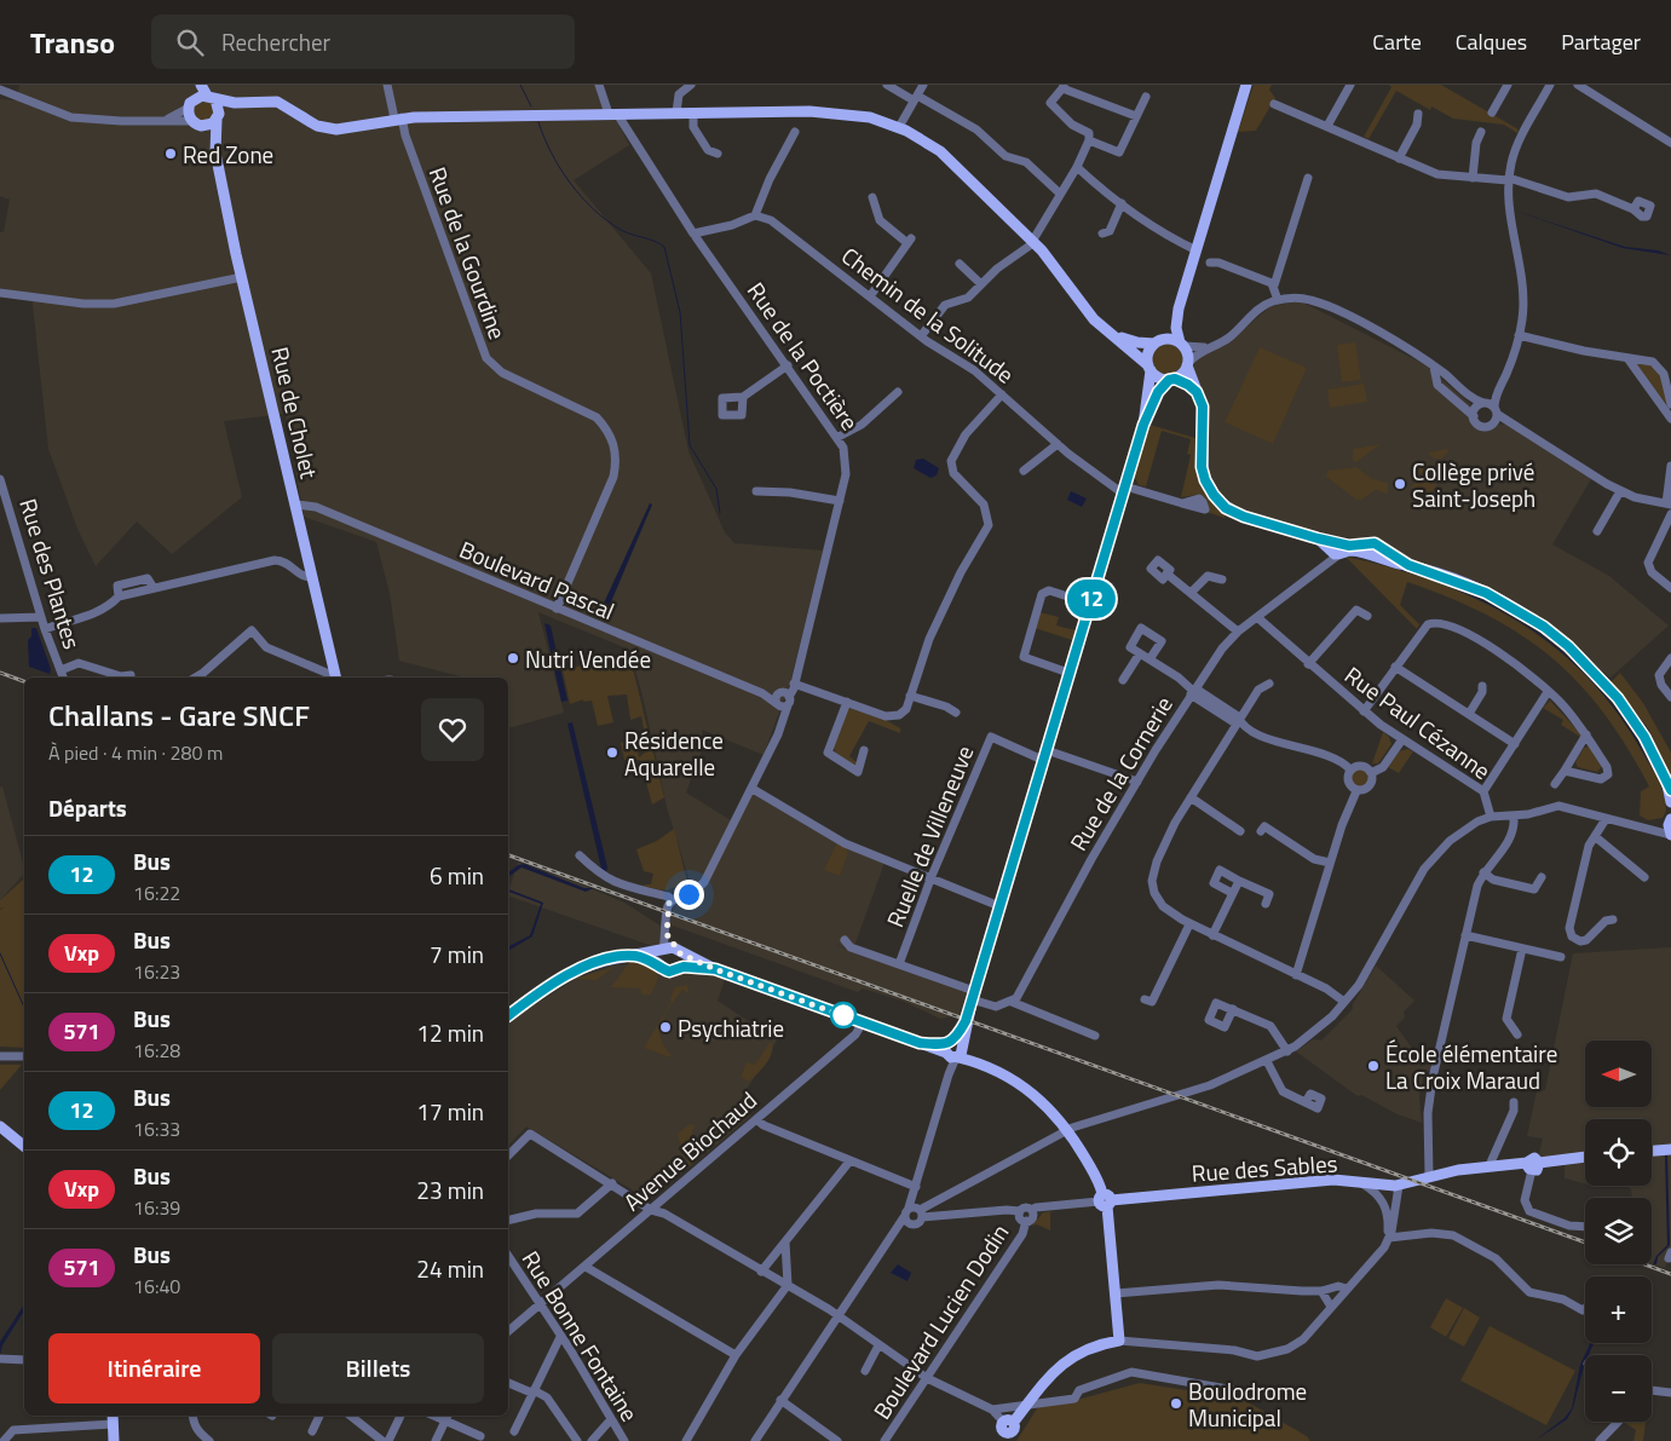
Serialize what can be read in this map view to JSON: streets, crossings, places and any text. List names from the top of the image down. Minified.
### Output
{"streets":{"main road":["Rue de Cholet","Rue des Sables"],"street":["Rue de la Gourdine","Chemin de la Solitude","Rue de la Poctière","Rue des Plantes","Boulevard Pascal","Rue Paul Cézanne","Rue de la Cornerie","Ruelle de Villeneuve","Avenue Biochaud","Boulevard Lucien Dodin","Rue Bonne Fontaine"]},"crossings":[["Rue de la Gourdine","Boulevard Pascal"],["Rue de Cholet","Boulevard Pascal"],["Rue Paul Cézanne","Rue de la Cornerie"],["Avenue Biochaud","Rue Bonne Fontaine"],["Rue des Sables","Boulevard Lucien Dodin"]],"places":["Red Zone","Collège privé Saint-Joseph","Nutri Vendée","Résidence Aquarelle","Psychiatrie","École élémentaire La Croix Maraud","Boulodrome Municipal"],"lines":["bus line 12"],"north":"left","page":{"header":"Transo","search":"Rechercher","nav":["Carte","Calques","Partager"],"on_map":"12","heading":[["Challans - Gare SNCF","À pied · 4 min · 280 m"],"Départs"],"list":[{"mark":"12","name":"Bus","note":"16:22","value":"6 min"},{"mark":"Vxp","name":"Bus","note":"16:23","value":"7 min"},{"mark":"571","name":"Bus","note":"16:28","value":"12 min"},{"mark":"12","name":"Bus","note":"16:33","value":"17 min"},{"mark":"Vxp","name":"Bus","note":"16:39","value":"23 min"},{"mark":"571","name":"Bus","note":"16:40","value":"24 min"}],"map_buttons":["+","−"],"buttons":["Itinéraire","Billets"]}}
